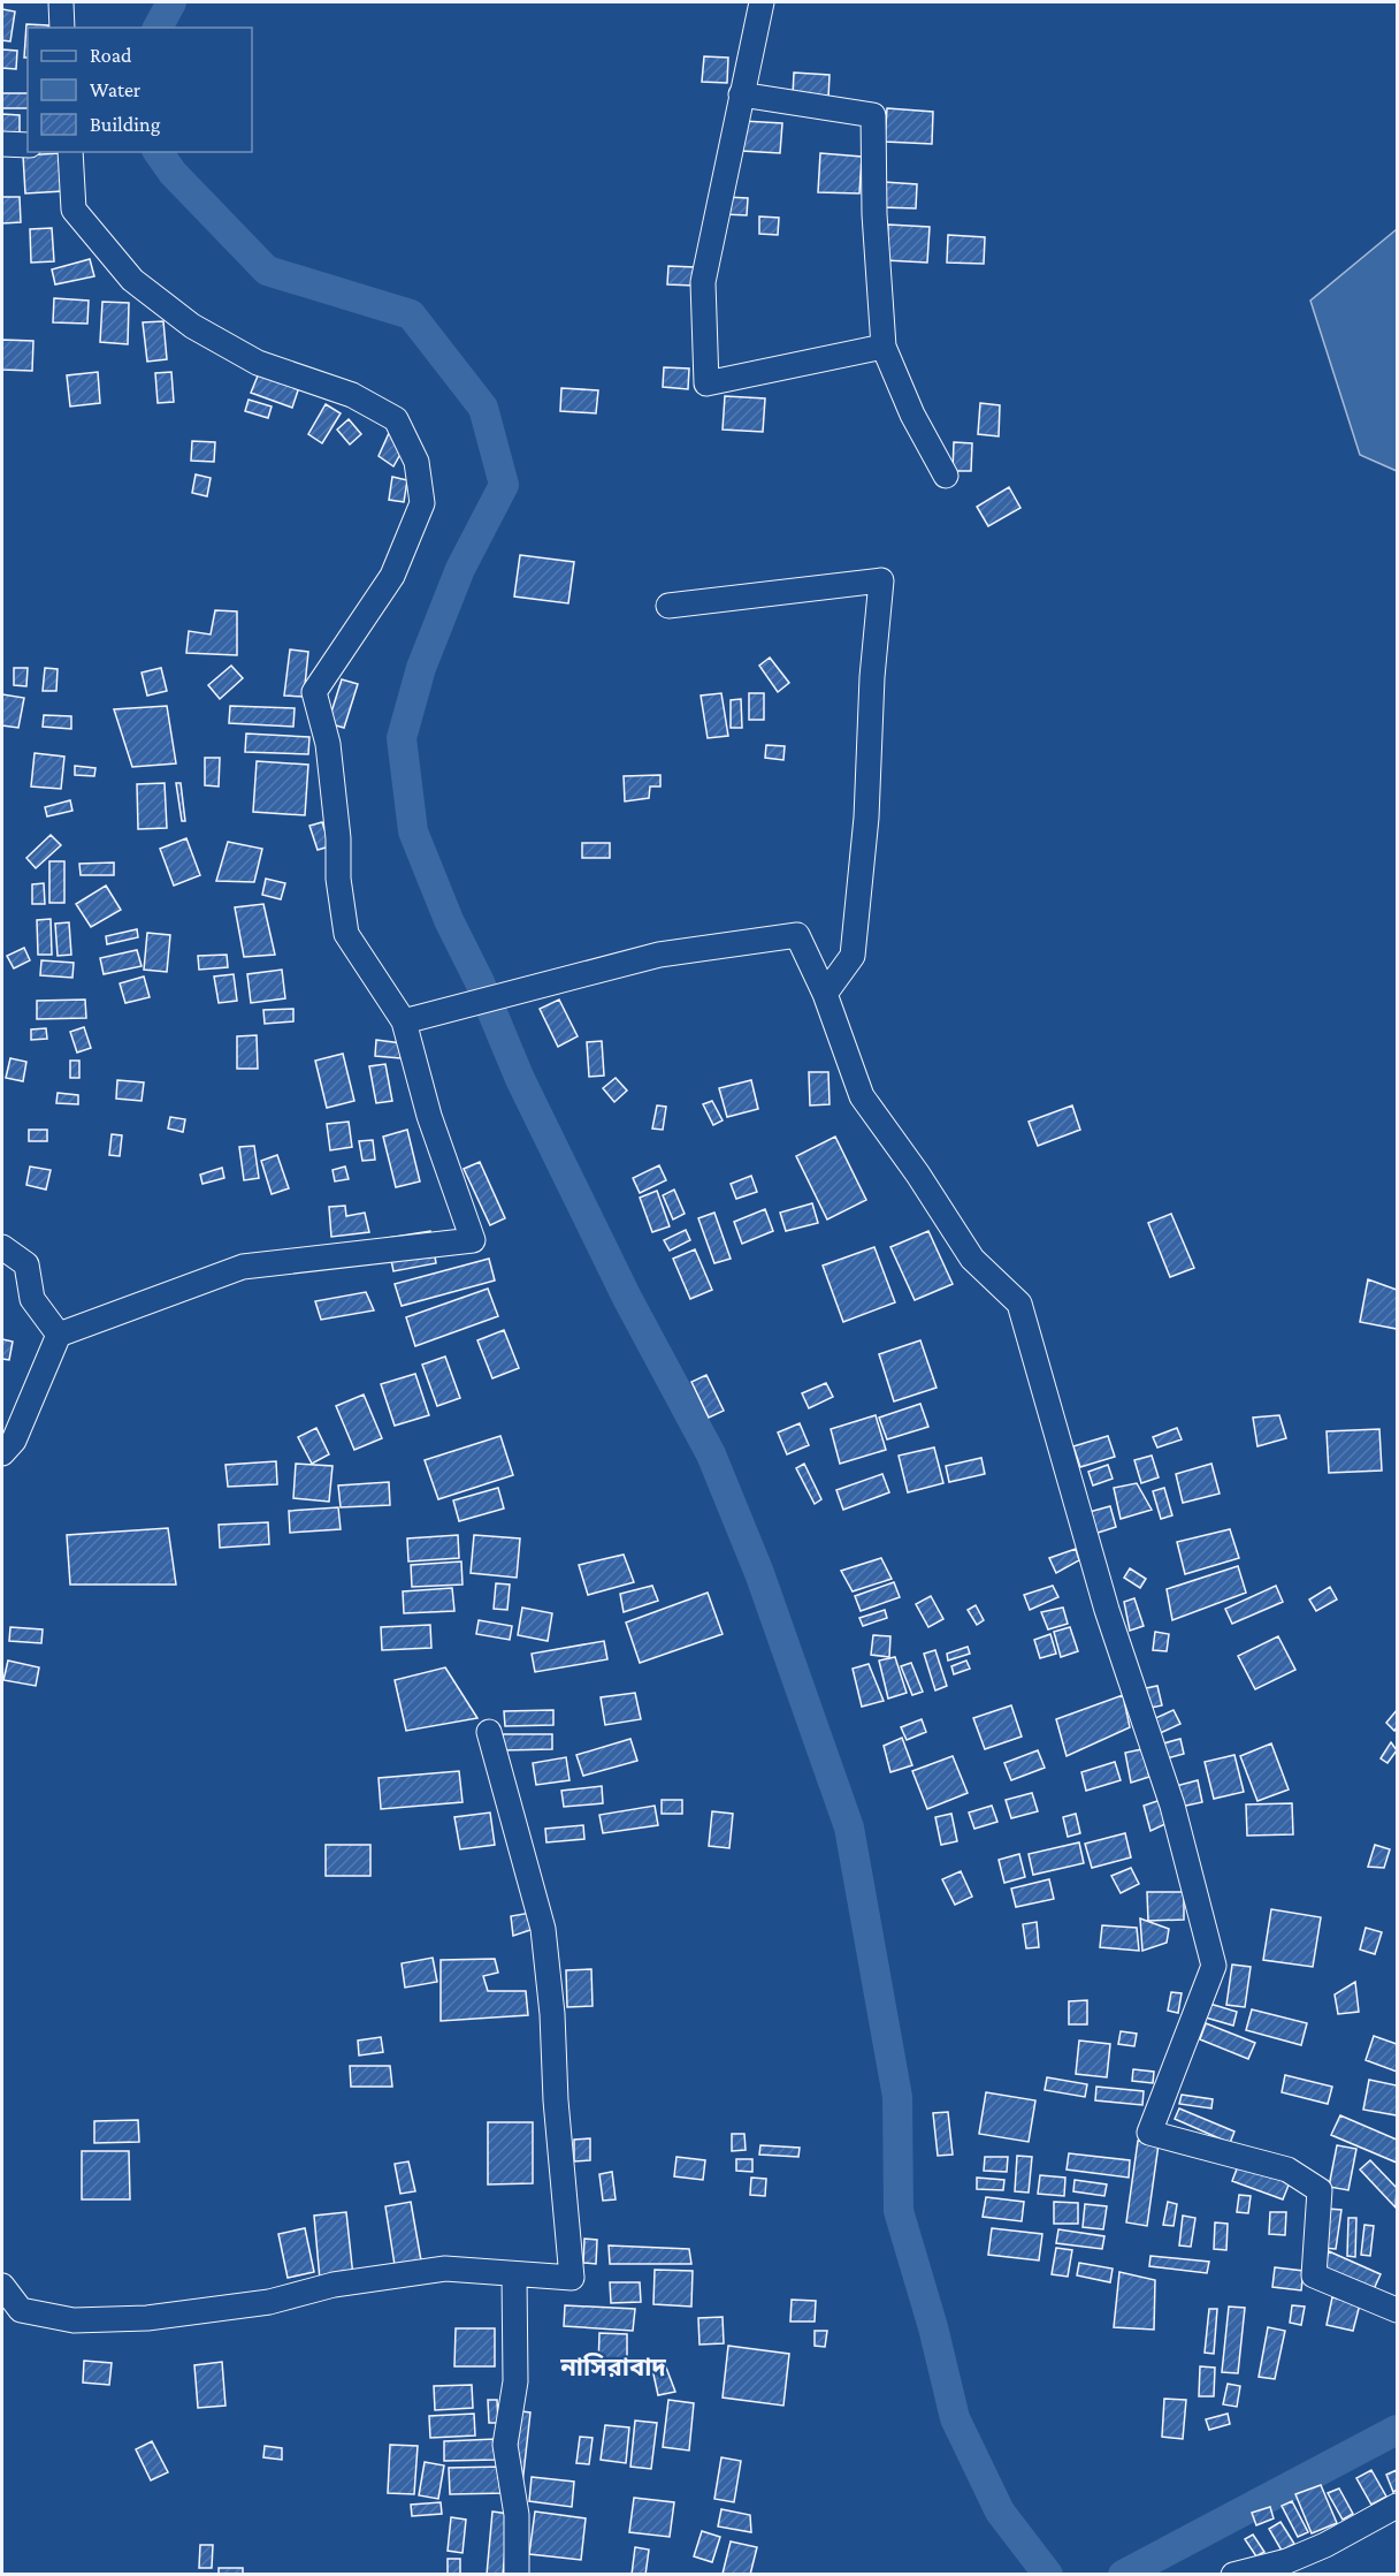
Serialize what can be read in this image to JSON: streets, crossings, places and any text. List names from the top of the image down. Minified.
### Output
{"districts":["নাসিরাবাদ"],"legend":["Road","Water","Building"]}
